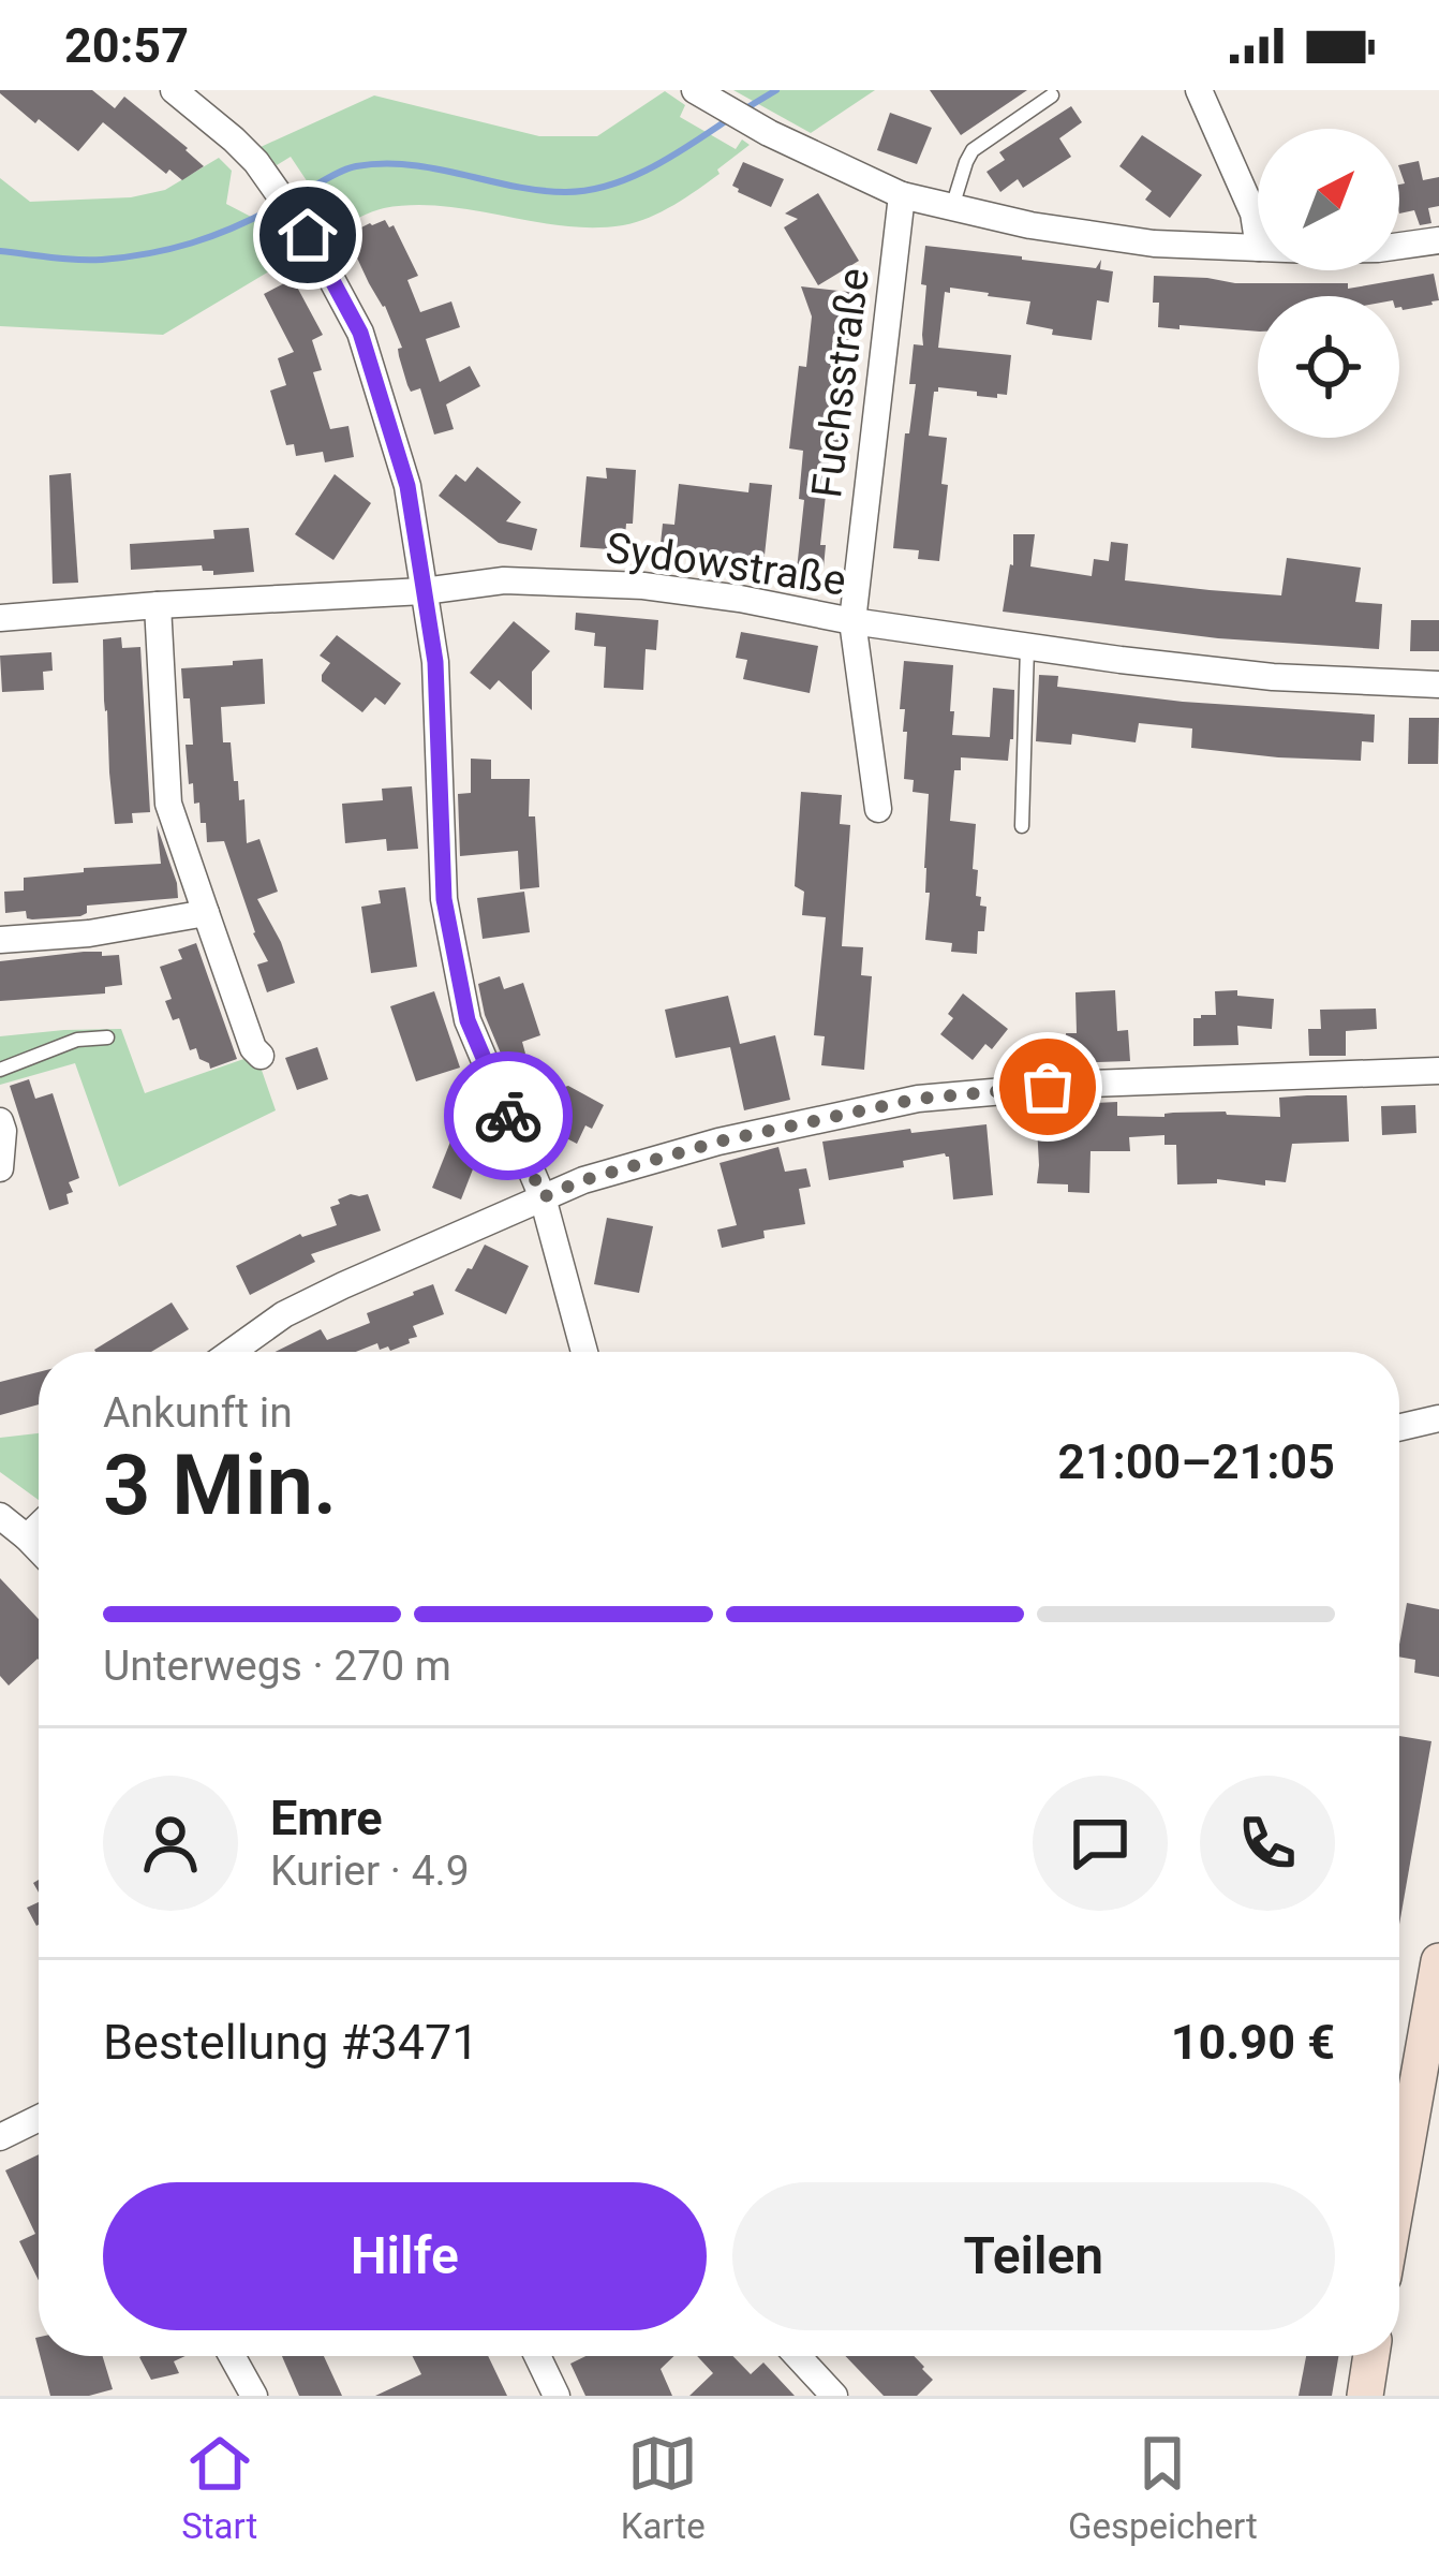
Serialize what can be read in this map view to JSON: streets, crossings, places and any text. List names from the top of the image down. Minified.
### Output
{"streets":{"street":["Fuchsstraße","Sydowstraße"]},"crossings":[["Fuchsstraße","Sydowstraße"]],"north":"top right","page":{"status":"20:57","heading":["3 Min.","Ankunft in","21:00–21:05"],"panel":["Emre","Kurier · 4.9","Bestellung #3471","10.90 €"],"bar":"Unterwegs · 270 m","buttons":["Hilfe","Teilen"],"tabs":["Start","Karte","Gespeichert"]}}
